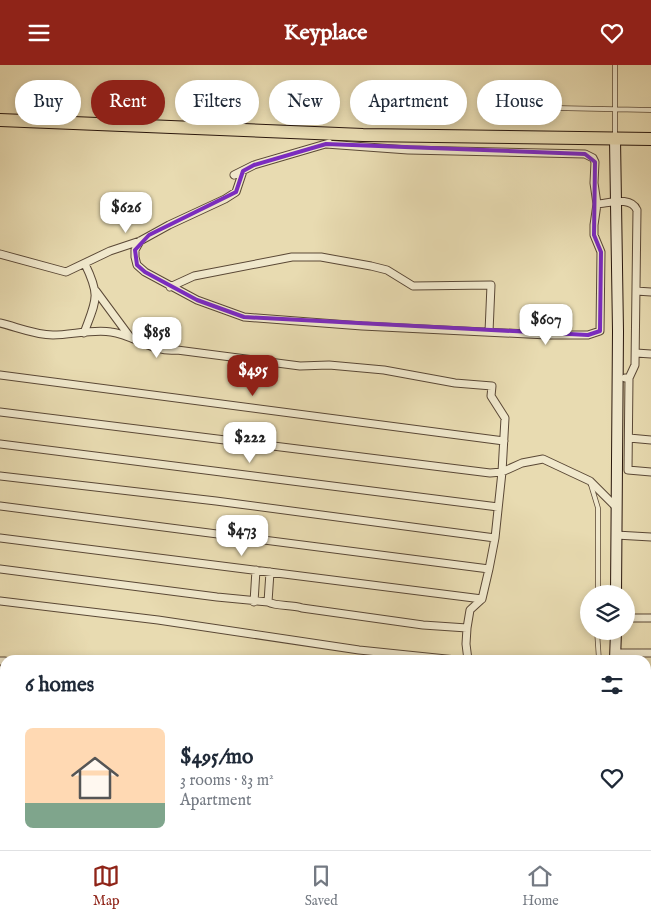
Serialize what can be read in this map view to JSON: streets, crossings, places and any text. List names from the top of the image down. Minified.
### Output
{"page":{"header":"Keyplace","chip":["Buy","Rent","Filters","New","Apartment","House"],"price":["$626","$607","$858","$495","$222","$473"],"heading":"6 homes","list":[{"name":"$495/mo","note":"3 rooms · 83 m² · Apartment"}],"tabs":["Map","Saved","Home"]}}
